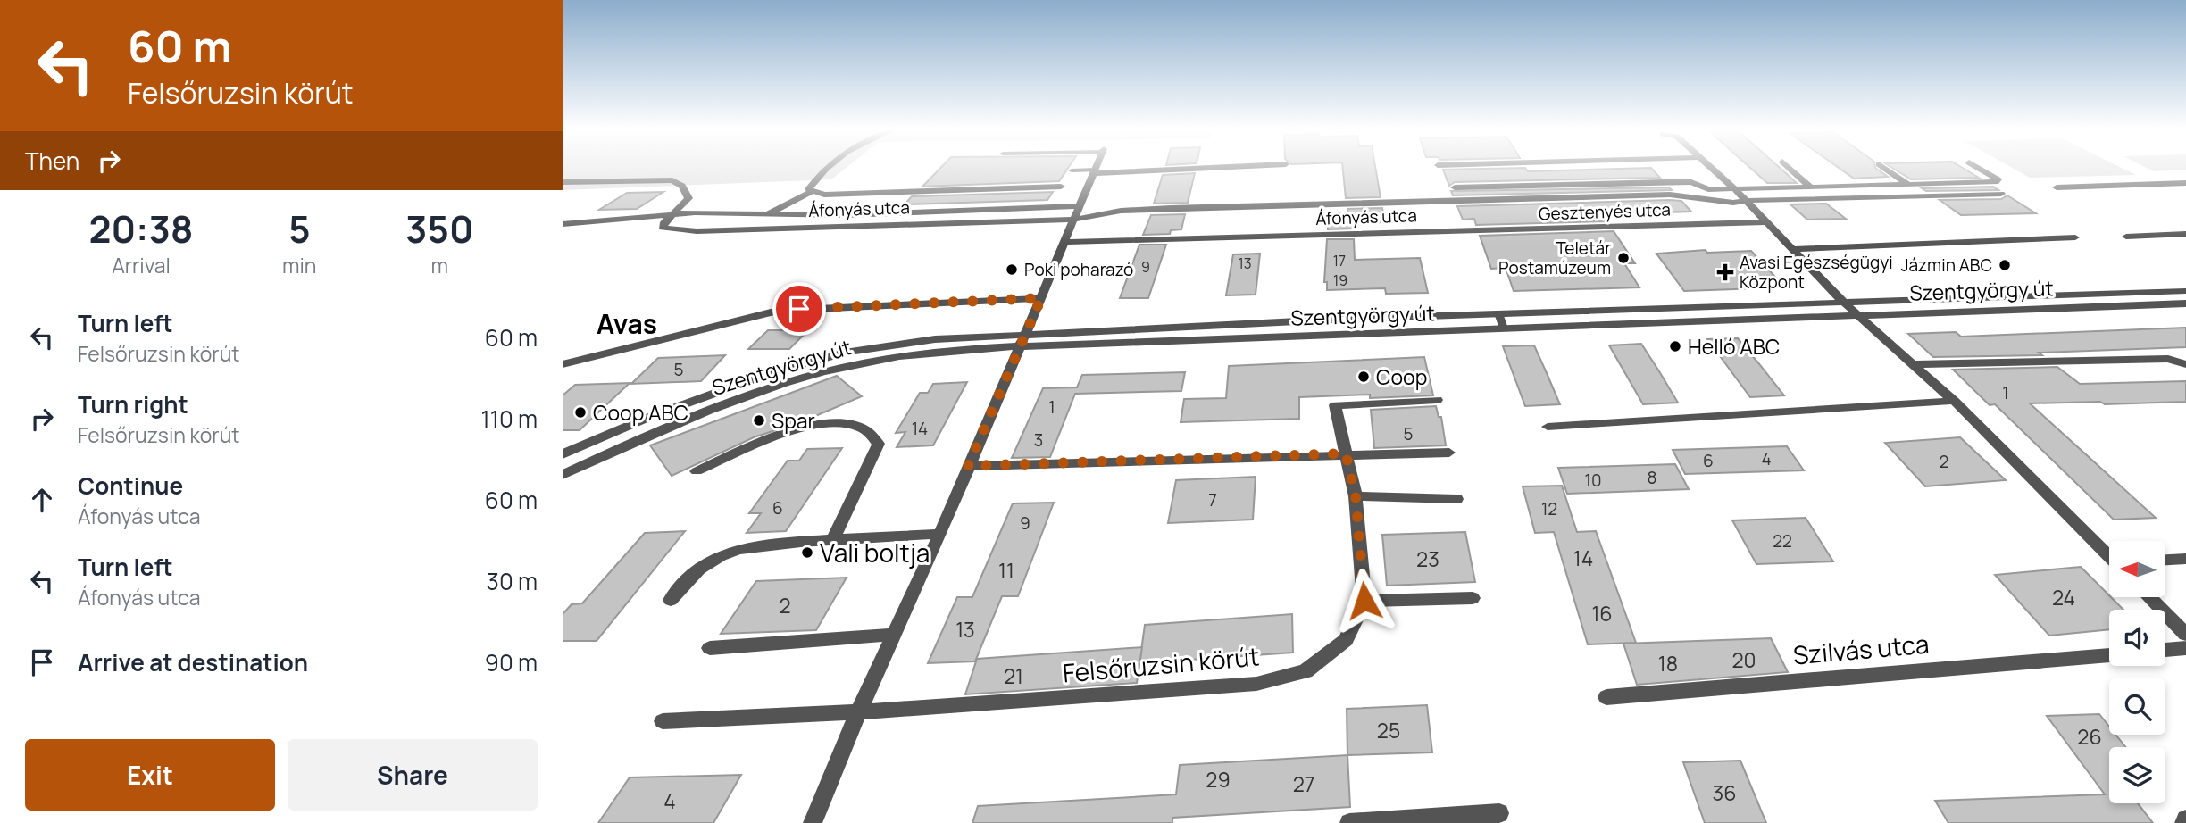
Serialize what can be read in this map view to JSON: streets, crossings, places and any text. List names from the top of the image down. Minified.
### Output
{"streets":{"street":["Áfonyás utca","Gesztenyés utca","Szentgyörgy út","Szilvás utca","Felsőruzsin körút"]},"crossings":[["Áfonyás utca","Gesztenyés utca"]],"districts":["Avas"],"places":{"other":["Teletár Postamúzeum","Jázmin ABC","Poki poharazó","Helló ABC","Coop","Coop ABC","Spar","Vali boltja"],"health":["Avasi Egészségügyi Központ"]},"house_numbers":["17","13","9","19","5","1","1","14","5","3","4","6","2","8","10","7","6","12","9","22","14","23","11","24","2","16","13","20","18","21","25","26","29","27","36","4"],"north":"left","page":{"turn":["60 m","Felsőruzsin körút"],"then":"Then","eta":["20:38","Arrival","5","min","350","m"],"list":[{"name":"Turn left","note":"Felsőruzsin körút","value":"60 m"},{"name":"Turn right","note":"Felsőruzsin körút","value":"110 m"},{"name":"Continue","note":"Áfonyás utca","value":"60 m"},{"name":"Turn left","note":"Áfonyás utca","value":"30 m"},{"name":"Arrive at destination","value":"90 m"}],"buttons":["Exit","Share"]}}
